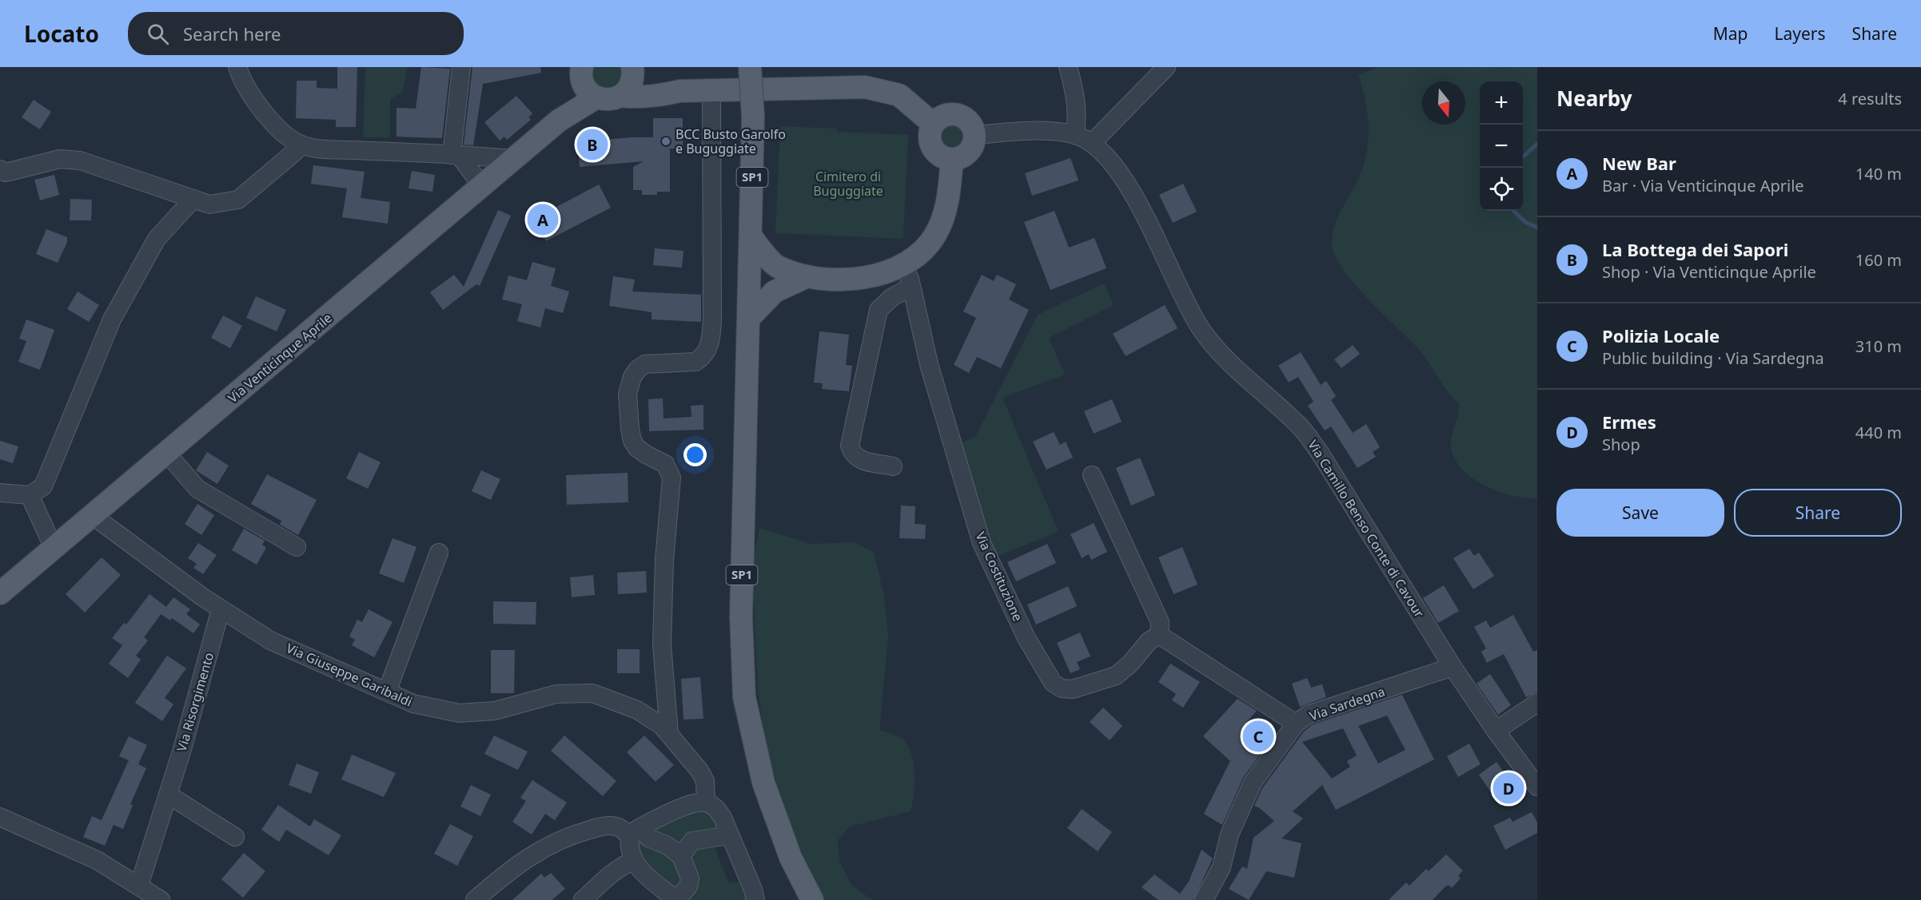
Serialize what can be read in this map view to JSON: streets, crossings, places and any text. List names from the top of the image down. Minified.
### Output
{"streets":{"main road":["SP1","Via Venticinque Aprile"],"street":["Via Camillo Benso Conte di Cavour","Via Costituzione","Via Giuseppe Garibaldi","Via Risorgimento","Via Sardegna"]},"crossings":[["Via Venticinque Aprile","Via Giuseppe Garibaldi"],["Via Camillo Benso Conte di Cavour","Via Sardegna"],["Via Giuseppe Garibaldi","Via Risorgimento"]],"parks":["Cimitero di Buguggiate"],"places":["BCC Busto Garolfo e Buguggiate"],"north":"bottom","page":{"header":"Locato","search":"Search here","nav":["Map","Layers","Share"],"heading":["Nearby","4 results"],"map_buttons":["+","−"],"pins":["B","A","C","D"],"list":[{"mark":"A","name":"New Bar","note":"Bar · Via Venticinque Aprile","value":"140 m"},{"mark":"B","name":"La Bottega dei Sapori","note":"Shop · Via Venticinque Aprile","value":"160 m"},{"mark":"C","name":"Polizia Locale","note":"Public building · Via Sardegna","value":"310 m"},{"mark":"D","name":"Ermes","note":"Shop","value":"440 m"}],"buttons":["Save","Share"]}}
